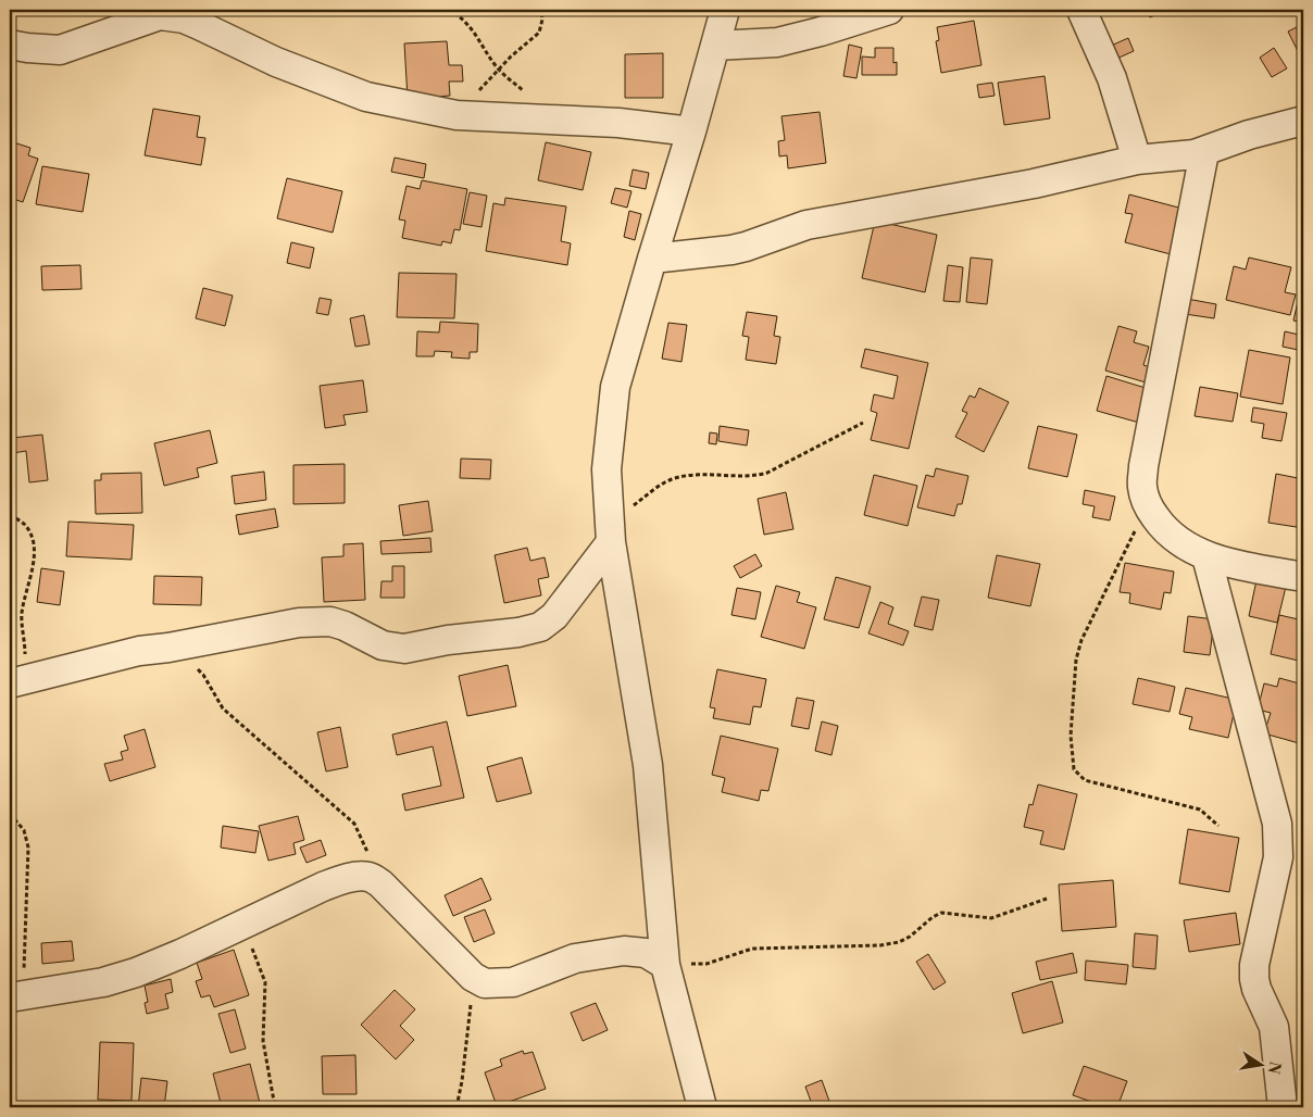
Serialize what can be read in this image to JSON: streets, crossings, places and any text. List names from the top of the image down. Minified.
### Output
{"north":"right"}
